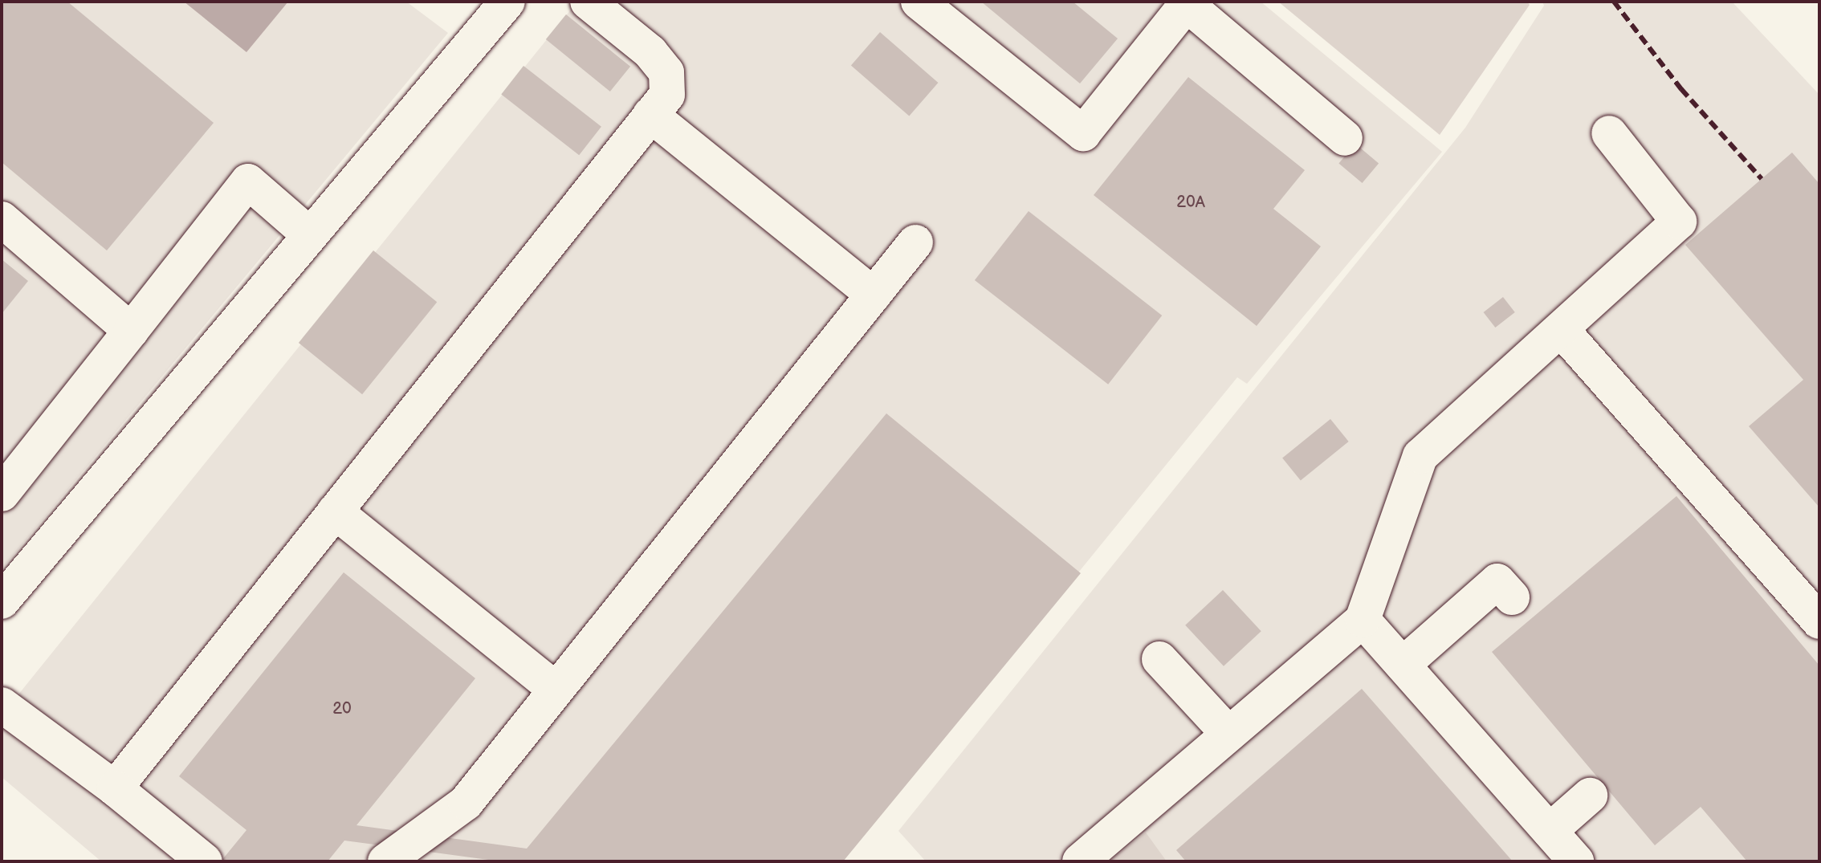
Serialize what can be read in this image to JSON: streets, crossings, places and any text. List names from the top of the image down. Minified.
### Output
{"house_numbers":["20А","20"]}
